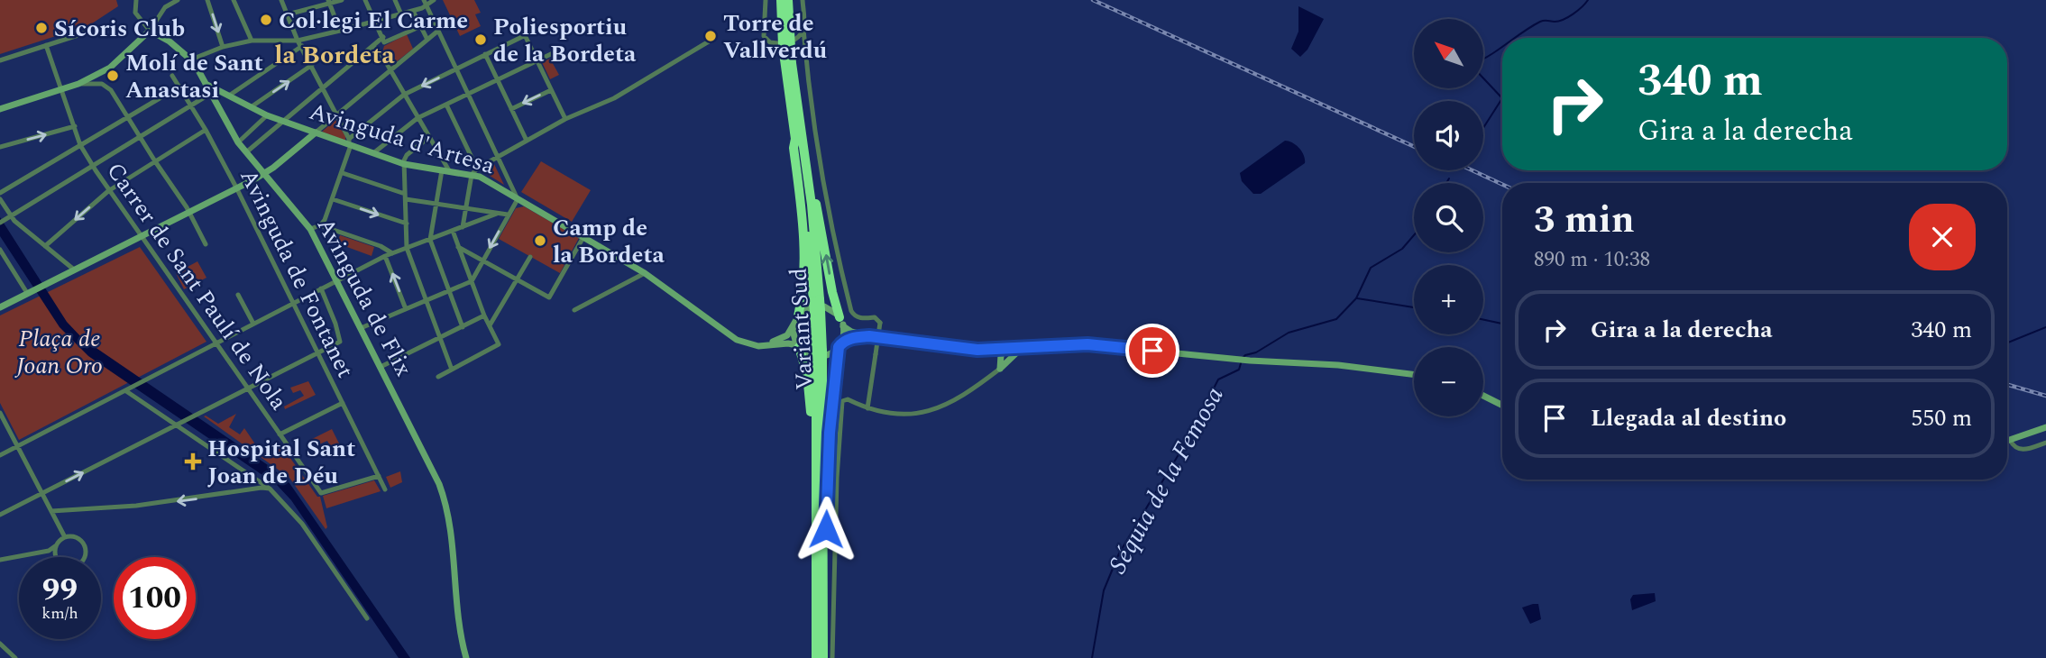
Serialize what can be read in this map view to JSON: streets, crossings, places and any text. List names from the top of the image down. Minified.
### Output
{"streets":{"highway":["Variant Sud"],"main road":["Avinguda d'Artesa","Avinguda de Flix"],"street":["Avinguda de Fontanet","Carrer de Sant Paulí de Nola"]},"crossings":[["Avinguda d'Artesa","Avinguda de Flix"],["Avinguda de Fontanet","Carrer de Sant Paulí de Nola"]],"districts":["la Bordeta"],"water":["Séquia de la Femosa"],"parks":["Plaça de Joan Oro"],"places":{"other":["Col·legi El Carme","Sícoris Club","Torre de Vallverdú","Poliesportiu de la Bordeta","Molí de Sant Anastasi","Camp de la Bordeta"],"health":["Hospital Sant Joan de Déu"]},"north":"top left","page":{"map_buttons":["+","−"],"turn":["340 m","Gira a la derecha"],"heading":["3 min","890 m · 10:38"],"list":[{"name":"Gira a la derecha","value":"340 m"},{"name":"Llegada al destino","value":"550 m"}],"speed":"99 km/h","limit":"100"}}
